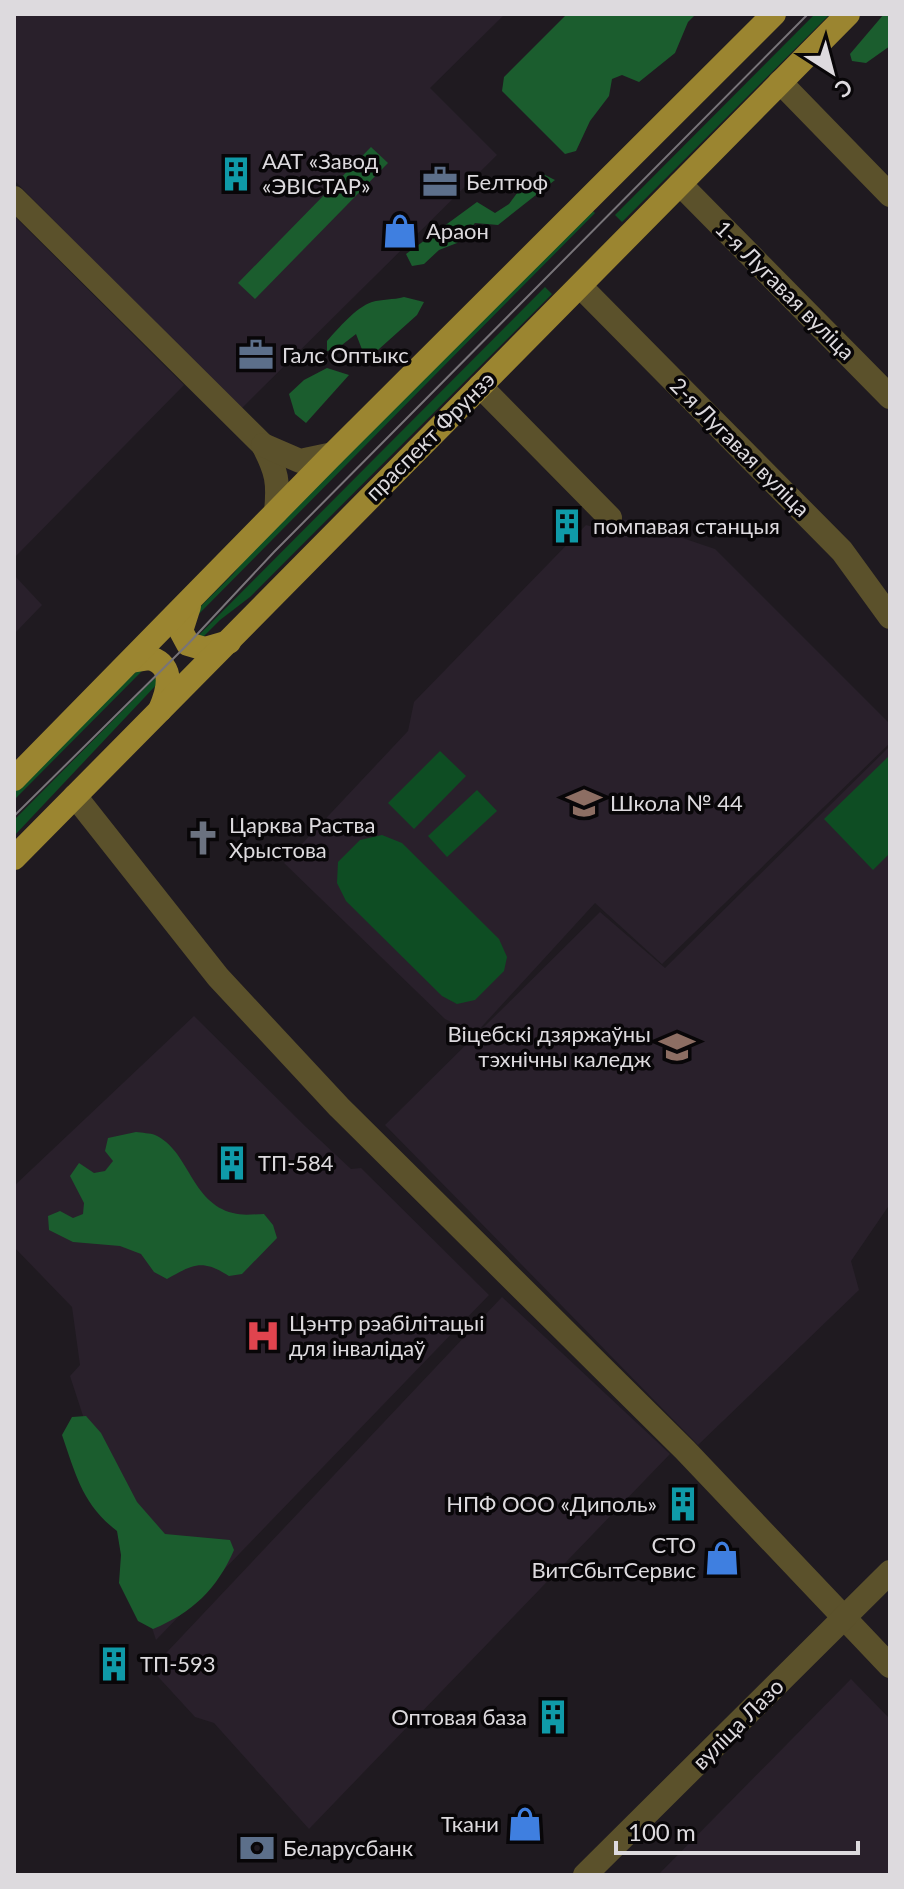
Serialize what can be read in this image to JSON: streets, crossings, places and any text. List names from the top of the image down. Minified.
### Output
{"streets":{"main road":["праспект Фрунзэ"],"street":["1-я Лугавая вуліца","2-я Лугавая вуліца","вуліца Лазо"]},"crossings":[["1-я Лугавая вуліца","праспект Фрунзэ"],["праспект Фрунзэ","2-я Лугавая вуліца"]],"places":{"building":["ААТ «Завод «ЭВІСТАР»","помпавая станцыя","ТП-584","НПФ ООО «Диполь»","ТП-593","Оптовая база"],"office":["Белтюф","Галс Оптыкс"],"shop":["Араон","СТО ВитСбытСервис","Ткани"],"school or university":["Школа № 44","Віцебскі дзяржаўны тэхнічны каледж"],"church":["Царква Раства Хрыстова"],"hospital":["Цэнтр рэабілітацыі для інвалідаў"],"bank":["Беларусбанк"]},"scale_bar":"100 m","north":"bottom right"}
